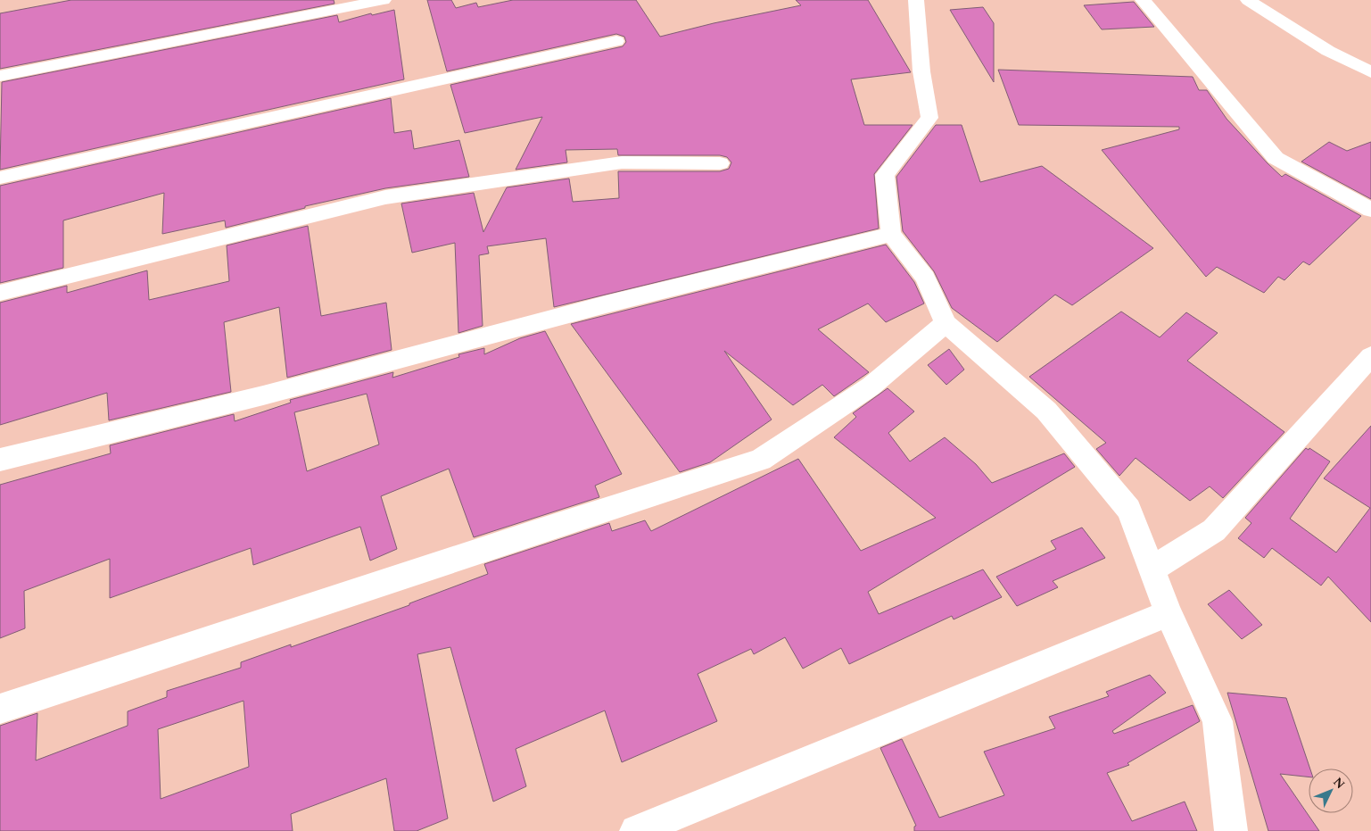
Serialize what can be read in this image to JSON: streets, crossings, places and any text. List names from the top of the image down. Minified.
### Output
{"north":"top right"}
